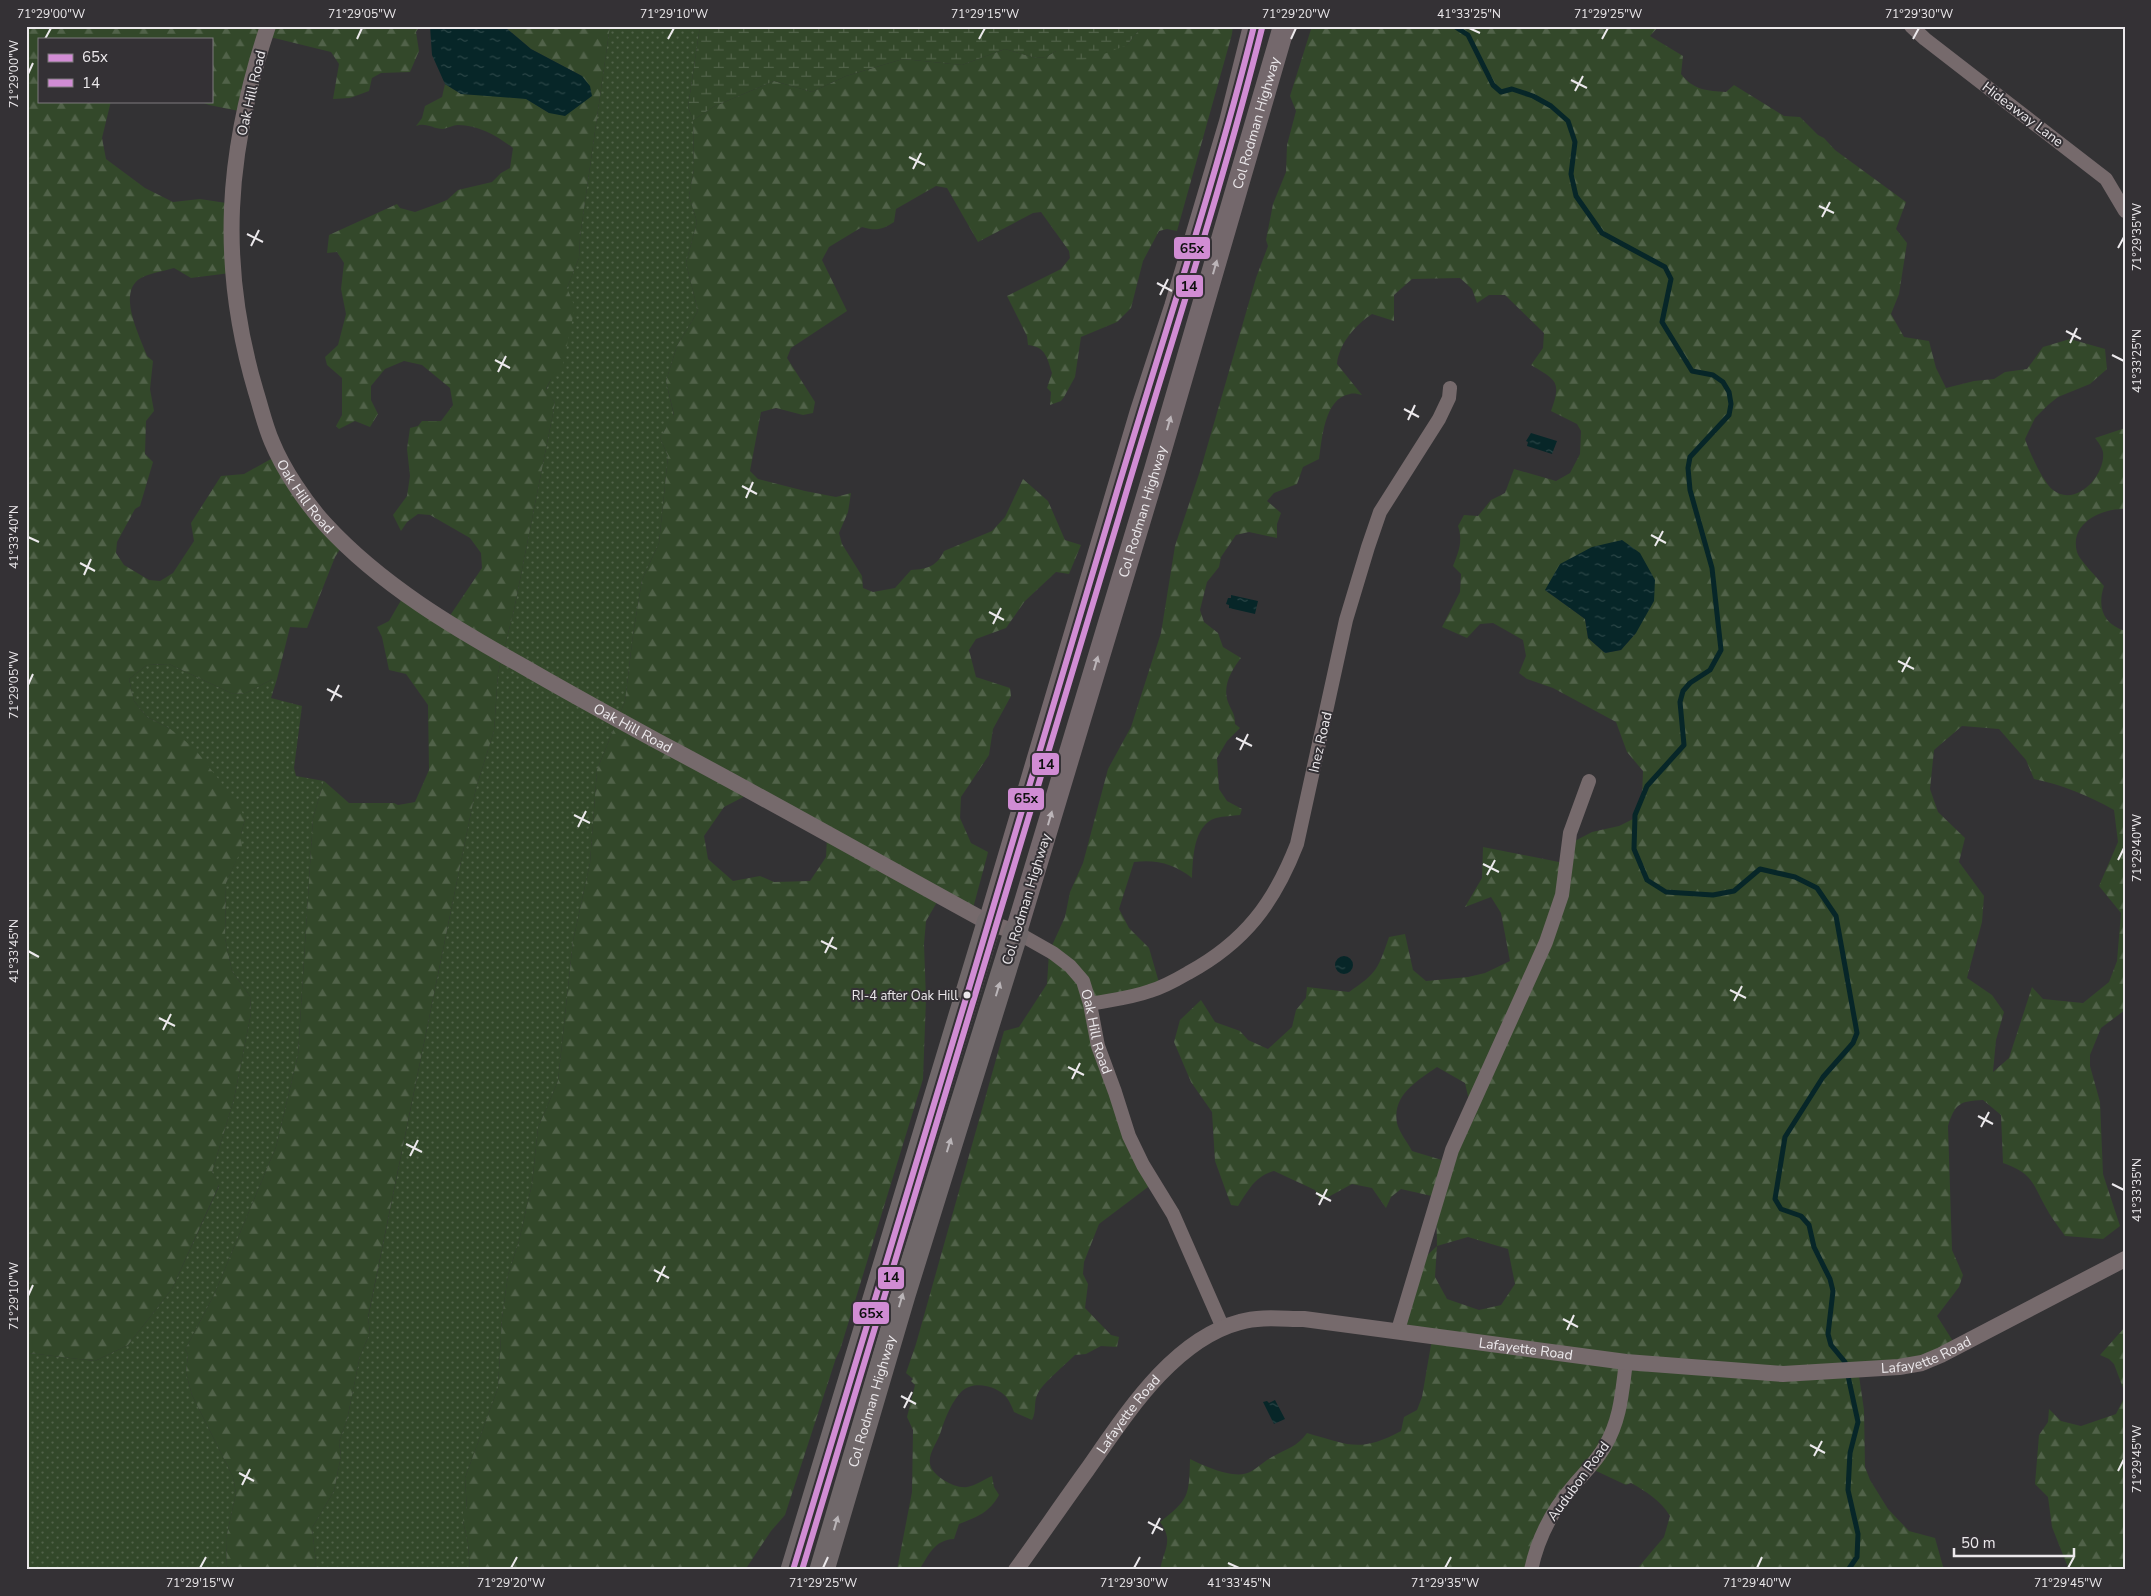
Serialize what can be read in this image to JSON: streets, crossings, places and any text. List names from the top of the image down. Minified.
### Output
{"streets":{"highway":["Col Rodman Highway"],"street":["Oak Hill Road","Hideaway Lane","Inez Road","Lafayette Road","Audubon Road"]},"crossings":[["Oak Hill Road","Col Rodman Highway"],["Oak Hill Road","Inez Road"],["Oak Hill Road","Lafayette Road"],["Lafayette Road","Audubon Road"]],"places":["RI-4 after Oak Hill"],"lines":["transit line 65x","transit line 14"],"legend":["65x","14"],"scale_bar":"50 m","coordinates":["71°29'00\"W","71°29'05\"W","71°29'10\"W","71°29'15\"W","71°29'20\"W","41°33'25\"N","71°29'25\"W","71°29'30\"W","71°29'35\"W","41°33'40\"N","71°29'40\"W","41°33'45\"N","41°33'35\"N","71°29'45\"W"]}
